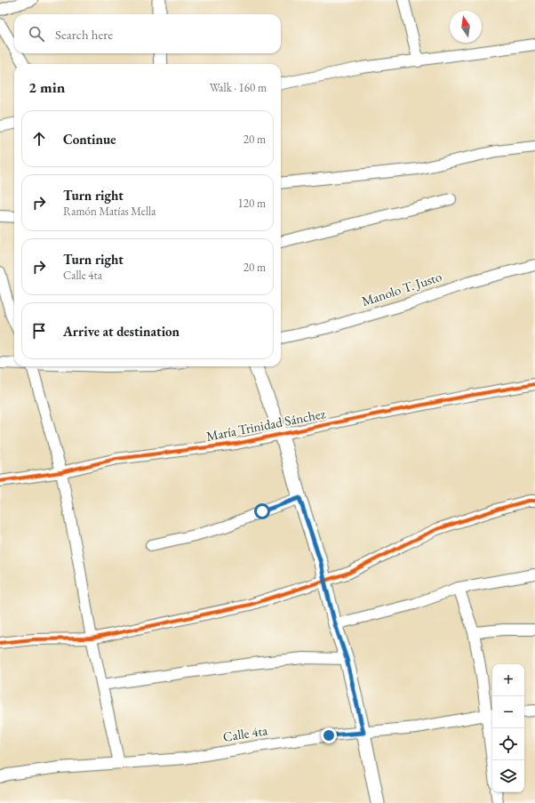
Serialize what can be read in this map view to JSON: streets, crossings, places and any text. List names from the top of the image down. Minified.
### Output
{"streets":{"street":["Manolo T. Justo","María Trinidad Sánchez","Calle 4ta"]},"north":"top","page":{"search":"Search here","heading":["2 min","Walk · 160 m"],"list":[["Continue","20 m"],["Turn right","Ramón Matías Mella","120 m"],["Turn right","Calle 4ta","20 m"],"Arrive at destination"],"map_buttons":["+","−"]}}
